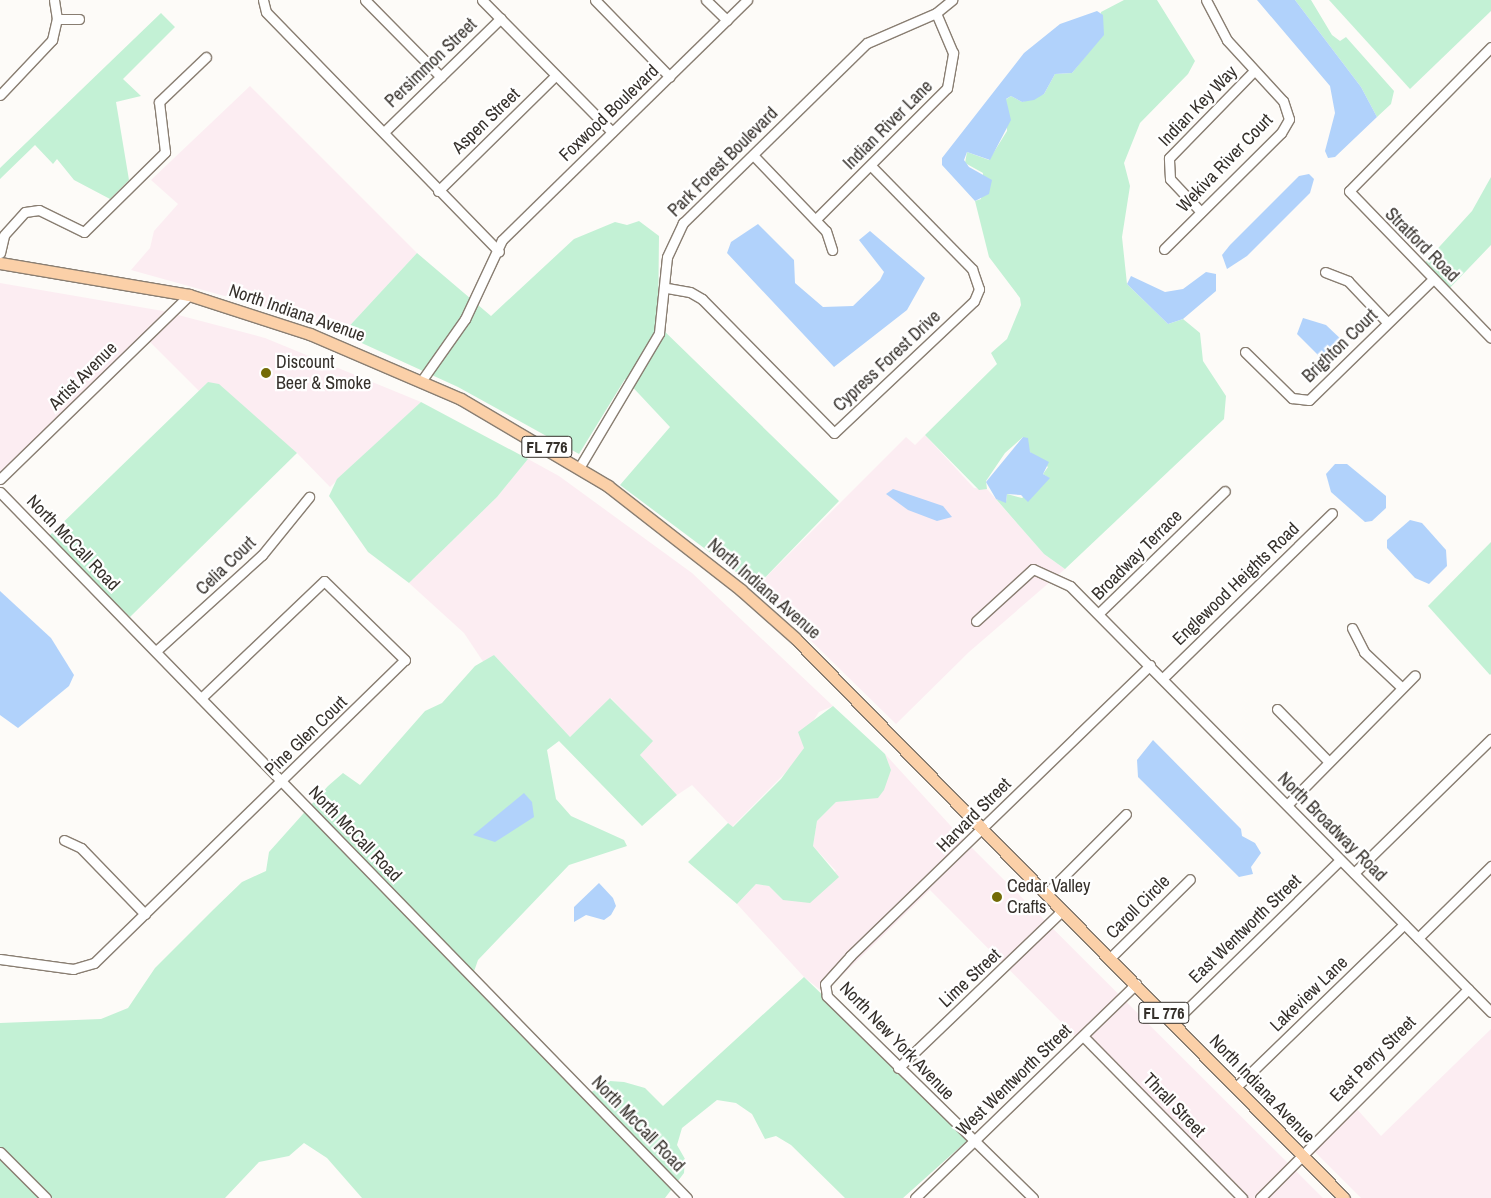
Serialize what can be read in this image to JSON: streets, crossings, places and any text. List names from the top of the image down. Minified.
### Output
{"streets":{"main road":["North Indiana Avenue","FL 776"],"street":["Persimmon Street","Indian Key Way","Foxwood Boulevard","Aspen Street","Indian River Lane","Park Forest Boulevard","Wekiva River Court","Stratford Road","Brighton Court","Cypress Forest Drive","Artist Avenue","North McCall Road","Broadway Terrace","Celia Court","Englewood Heights Road","Pine Glen Court","Harvard Street","North Broadway Road","Caroll Circle","East Wentworth Street","Lime Street","Lakeview Lane","North New York Avenue","East Perry Street","West Wentworth Street","Thrall Street"]},"crossings":[["Indian Key Way","Wekiva River Court"],["Foxwood Boulevard","North Indiana Avenue"],["Indian River Lane","Park Forest Boulevard"],["Indian River Lane","Cypress Forest Drive"],["Park Forest Boulevard","North Indiana Avenue"],["Park Forest Boulevard","Cypress Forest Drive"],["Stratford Road","Brighton Court"],["North Indiana Avenue","Artist Avenue"],["North Indiana Avenue","Harvard Street"],["North Indiana Avenue","Caroll Circle"],["North Indiana Avenue","East Wentworth Street"],["North Indiana Avenue","Lime Street"],["North Indiana Avenue","Lakeview Lane"],["North Indiana Avenue","East Perry Street"],["North Indiana Avenue","West Wentworth Street"],["North McCall Road","Celia Court"],["North McCall Road","Pine Glen Court"],["Broadway Terrace","Harvard Street"],["Broadway Terrace","North Broadway Road"],["Englewood Heights Road","North Broadway Road"],["Harvard Street","North Broadway Road"],["Harvard Street","North New York Avenue"],["North Broadway Road","East Wentworth Street"],["North Broadway Road","Lakeview Lane"],["North Broadway Road","East Perry Street"],["Lime Street","North New York Avenue"],["North New York Avenue","West Wentworth Street"],["West Wentworth Street","Thrall Street"]],"places":["Discount Beer & Smoke","Cedar Valley Crafts"]}
